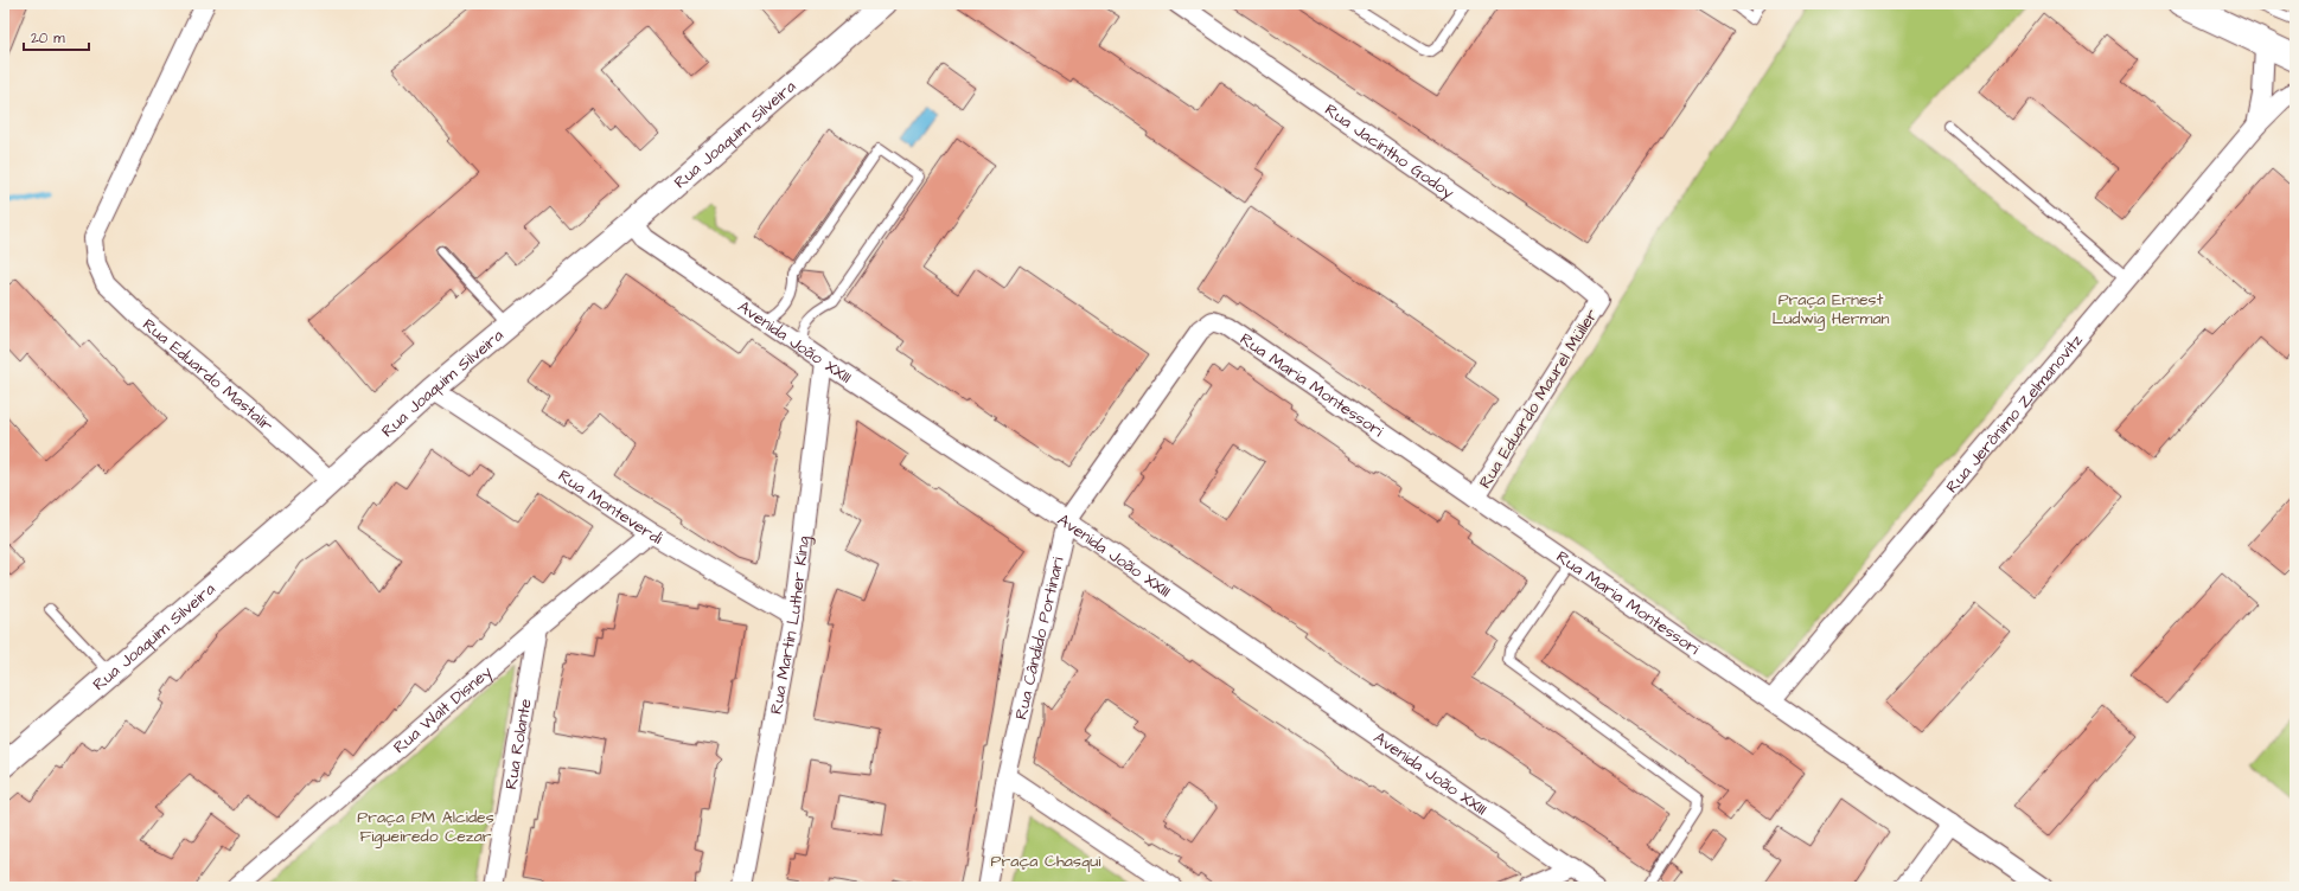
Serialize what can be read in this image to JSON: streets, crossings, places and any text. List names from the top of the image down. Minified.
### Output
{"streets":{"street":["Rua Joaquim Silveira","Rua Jacintho Godoy","Avenida João XXIII","Rua Eduardo Mastalir","Rua Maria Montessori","Rua Eduardo Maurel Müller","Rua Jerônimo Zelmanovitz","Rua Monteverdi","Rua Martin Luther King","Rua Cândido Portinari","Rua Walt Disney","Rua Rolante"]},"crossings":[["Rua Joaquim Silveira","Avenida João XXIII"],["Rua Joaquim Silveira","Rua Eduardo Mastalir"],["Rua Joaquim Silveira","Rua Monteverdi"],["Rua Jacintho Godoy","Rua Eduardo Maurel Müller"],["Avenida João XXIII","Rua Martin Luther King"],["Avenida João XXIII","Rua Cândido Portinari"],["Rua Maria Montessori","Rua Eduardo Maurel Müller"],["Rua Maria Montessori","Rua Jerônimo Zelmanovitz"],["Rua Maria Montessori","Rua Cândido Portinari"],["Rua Monteverdi","Rua Martin Luther King"],["Rua Monteverdi","Rua Walt Disney"],["Rua Walt Disney","Rua Rolante"]],"parks":["Praça Ernest Ludwig Herman","Praça PM Alcides Figueiredo Cezar","Praça Chasqui"],"scale_bar":"20 m"}
